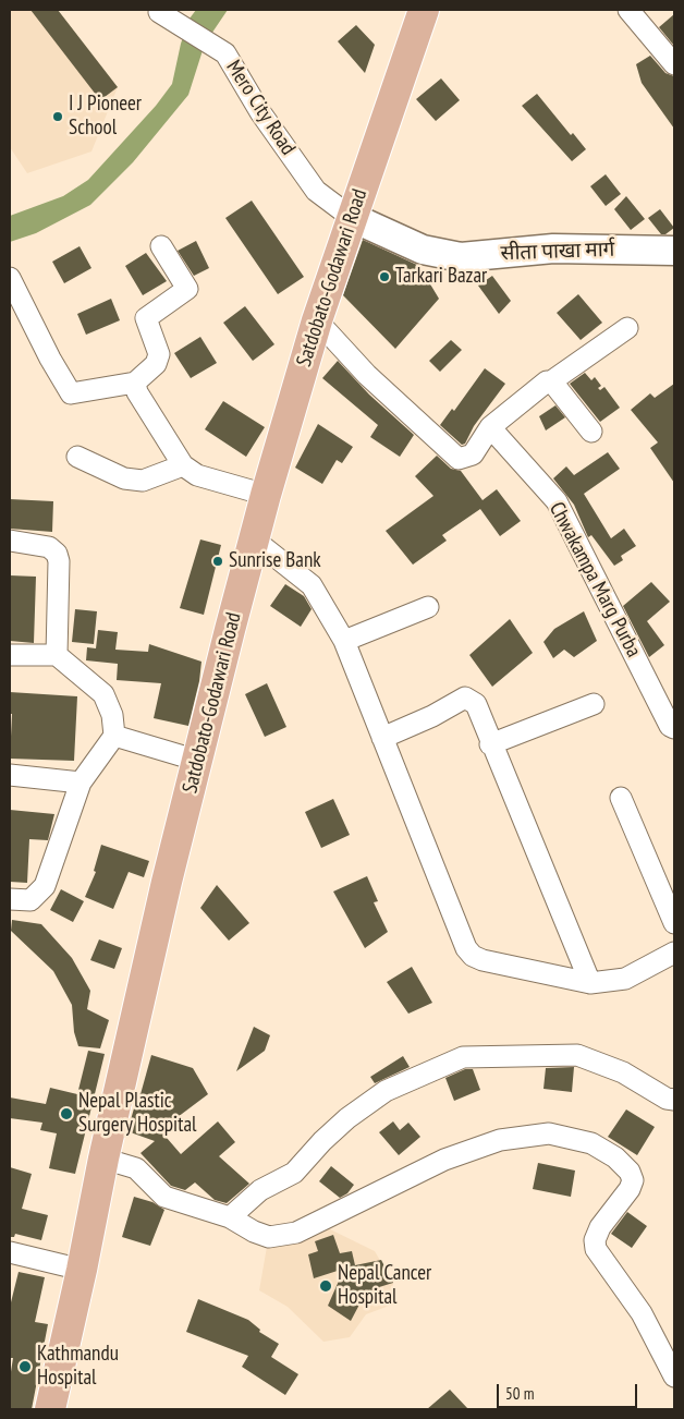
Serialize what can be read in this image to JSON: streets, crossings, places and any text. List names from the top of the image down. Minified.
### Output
{"streets":{"main road":["Satdobato-Godawari Road"],"street":["Mero City Road","सीता पाखा मार्ग","Chwakampa Marg Purba"]},"crossings":[["Mero City Road","सीता पाखा मार्ग"],["Mero City Road","Satdobato-Godawari Road"],["सीता पाखा मार्ग","Satdobato-Godawari Road"]],"places":["I J Pioneer School","Tarkari Bazar","Sunrise Bank","Nepal Plastic Surgery Hospital","Nepal Cancer Hospital","Kathmandu Hospital"],"scale_bar":"50 m"}
